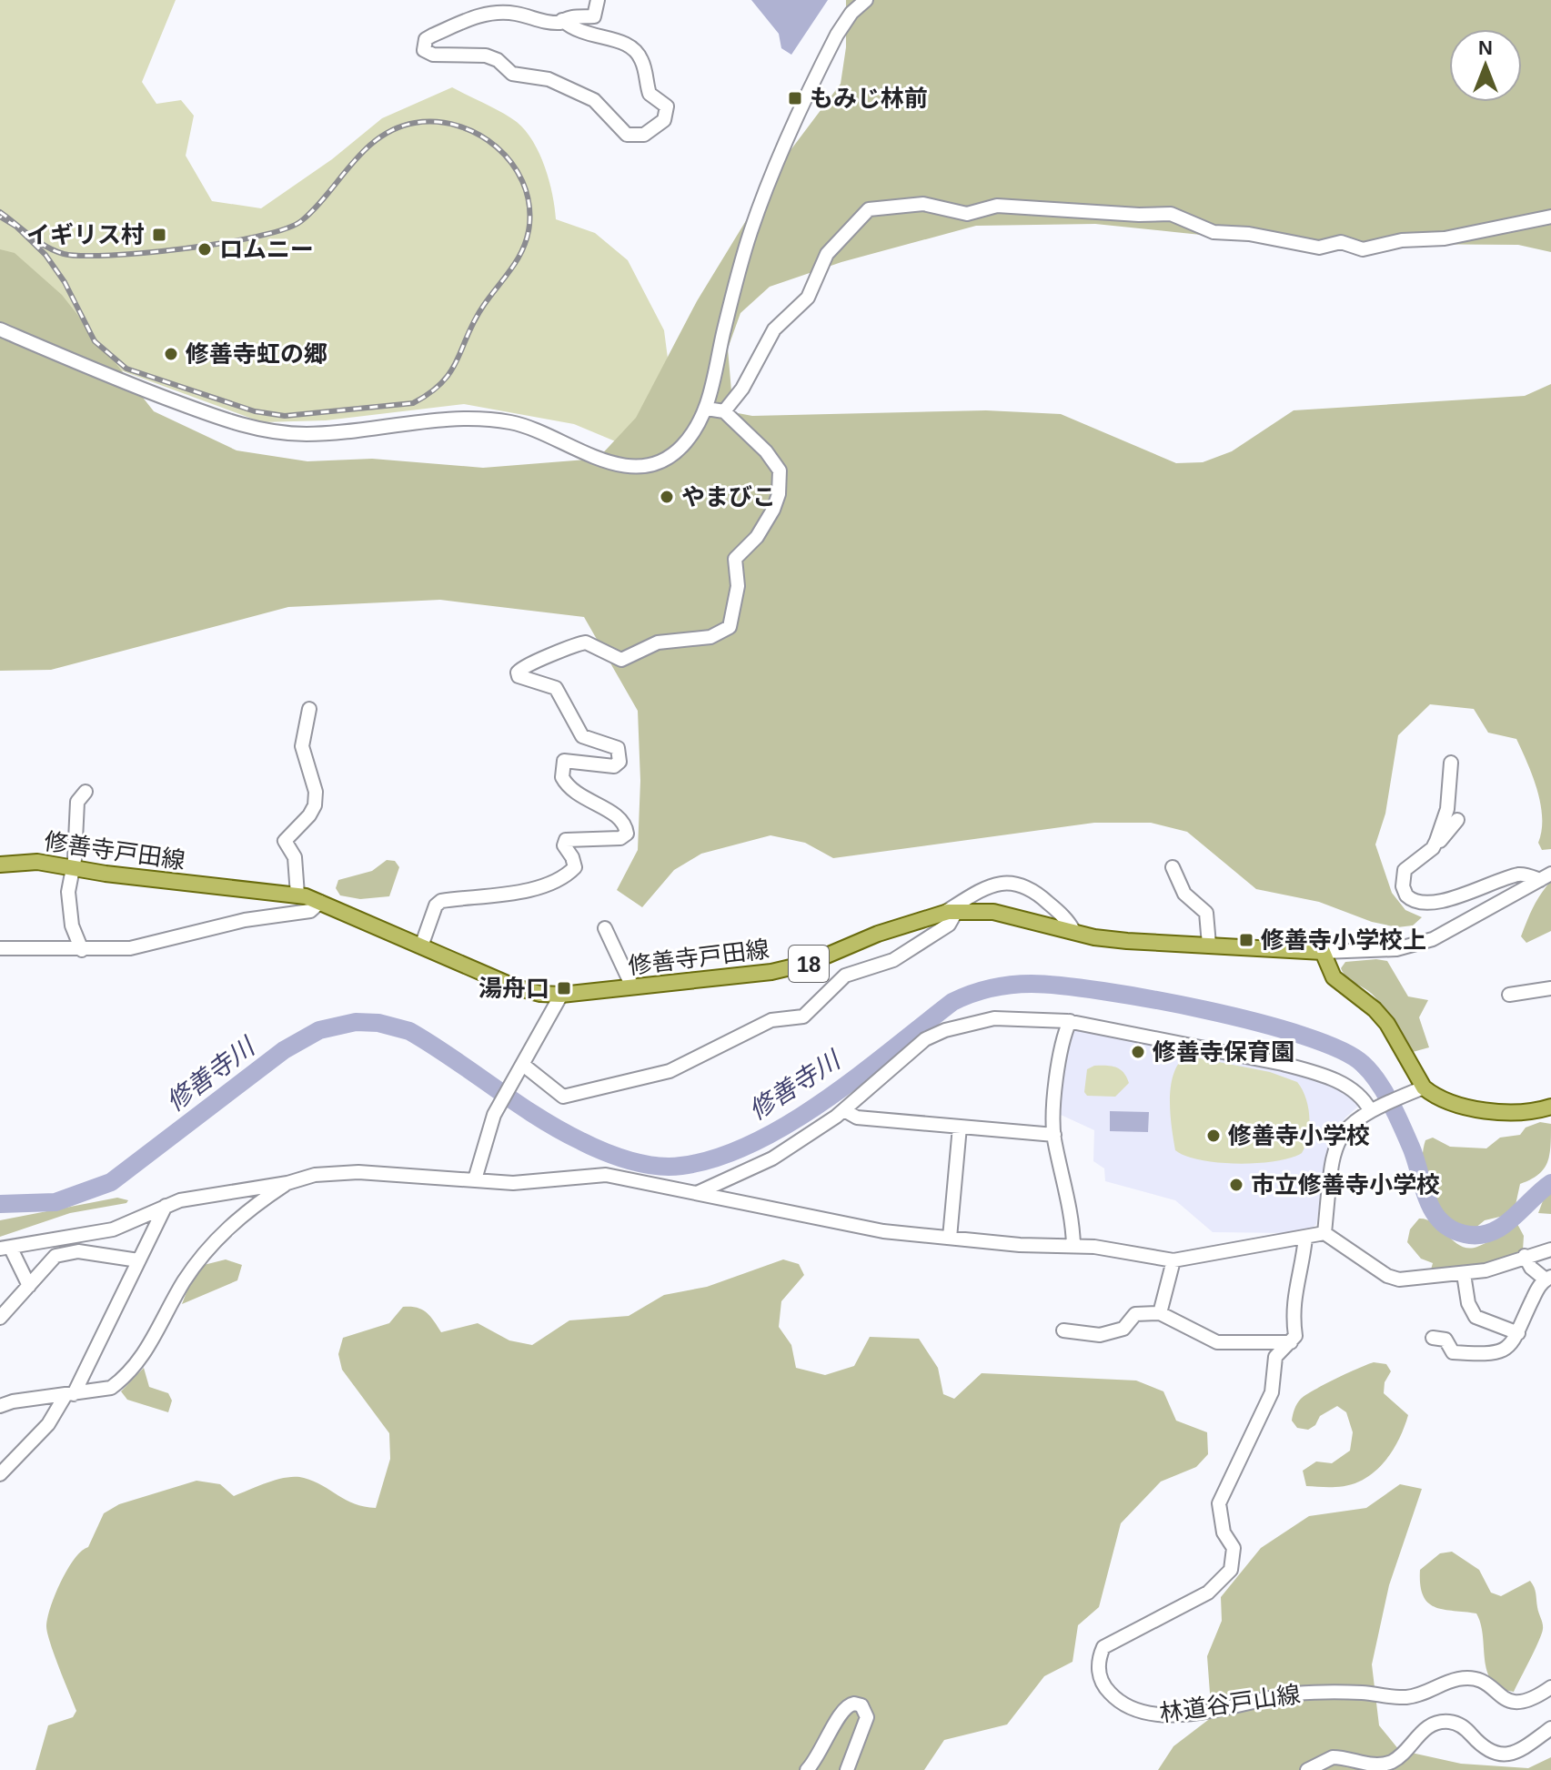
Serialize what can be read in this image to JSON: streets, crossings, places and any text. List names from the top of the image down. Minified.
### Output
{"streets":{"main road":["修善寺戸田線","18"],"street":["林道谷戸山線"]},"water":["修善寺川"],"places":{"transit":["もみじ林前","イギリス村","修善寺小学校上","湯舟口"],"other":["ロムニー","修善寺虹の郷","やまびこ","修善寺保育園","修善寺小学校","市立修善寺小学校"]},"north":"top"}
